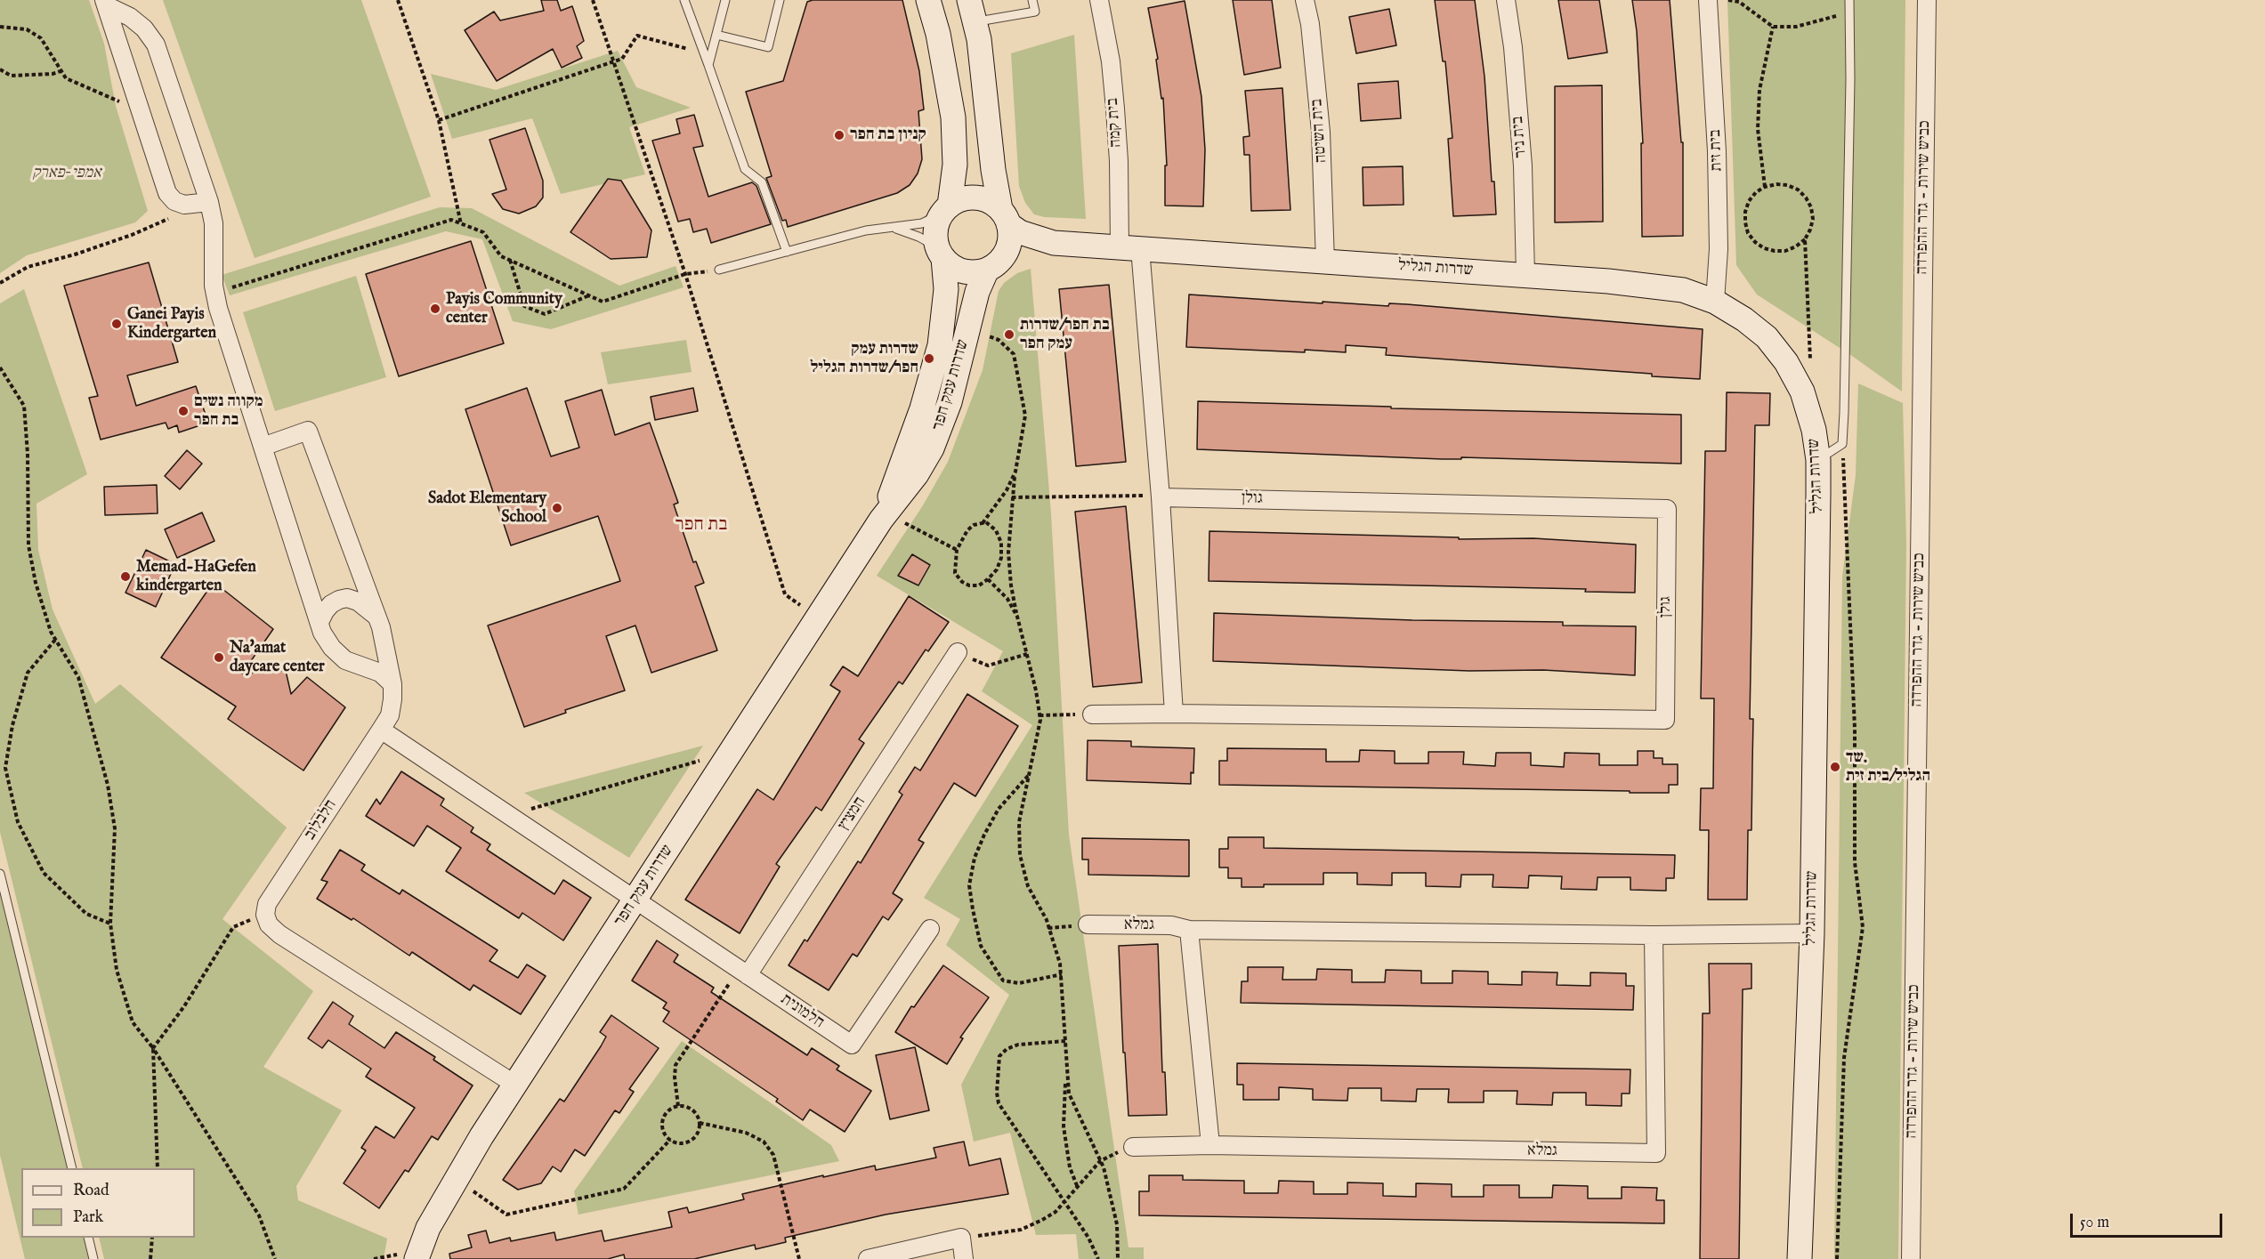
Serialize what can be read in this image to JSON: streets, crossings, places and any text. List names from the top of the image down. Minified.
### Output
{"streets":{"street":["בית קמה","בית השיטה","בית ניר","בית זית","כביש שירות - גדר ההפרדה","שדרות הגליל","שדרות עמק חפר","גולן","חמציץ","חלבלוב","גמלא","חלמונית"]},"crossings":[["בית קמה","שדרות הגליל"],["בית השיטה","שדרות הגליל"],["בית ניר","שדרות הגליל"],["בית זית","שדרות הגליל"],["שדרות הגליל","שדרות עמק חפר"],["שדרות הגליל","גמלא"],["שדרות עמק חפר","חלמונית"],["חמציץ","חלמונית"]],"districts":["בת חפר"],"parks":["אמפי-פארק"],"places":["קניון בת חפר","Payis Community center","Ganei Payis Kindergarten","בת חפר/שדרות עמק חפר","שדרות עמק חפר/שדרות הגליל","מקווה נשים בת חפר","Sadot Elementary School","Memad-HaGefen kindergarten","Na'amat daycare center","שד. הגליל/בית זית"],"legend":["Road","Park"],"scale_bar":"50 m"}
